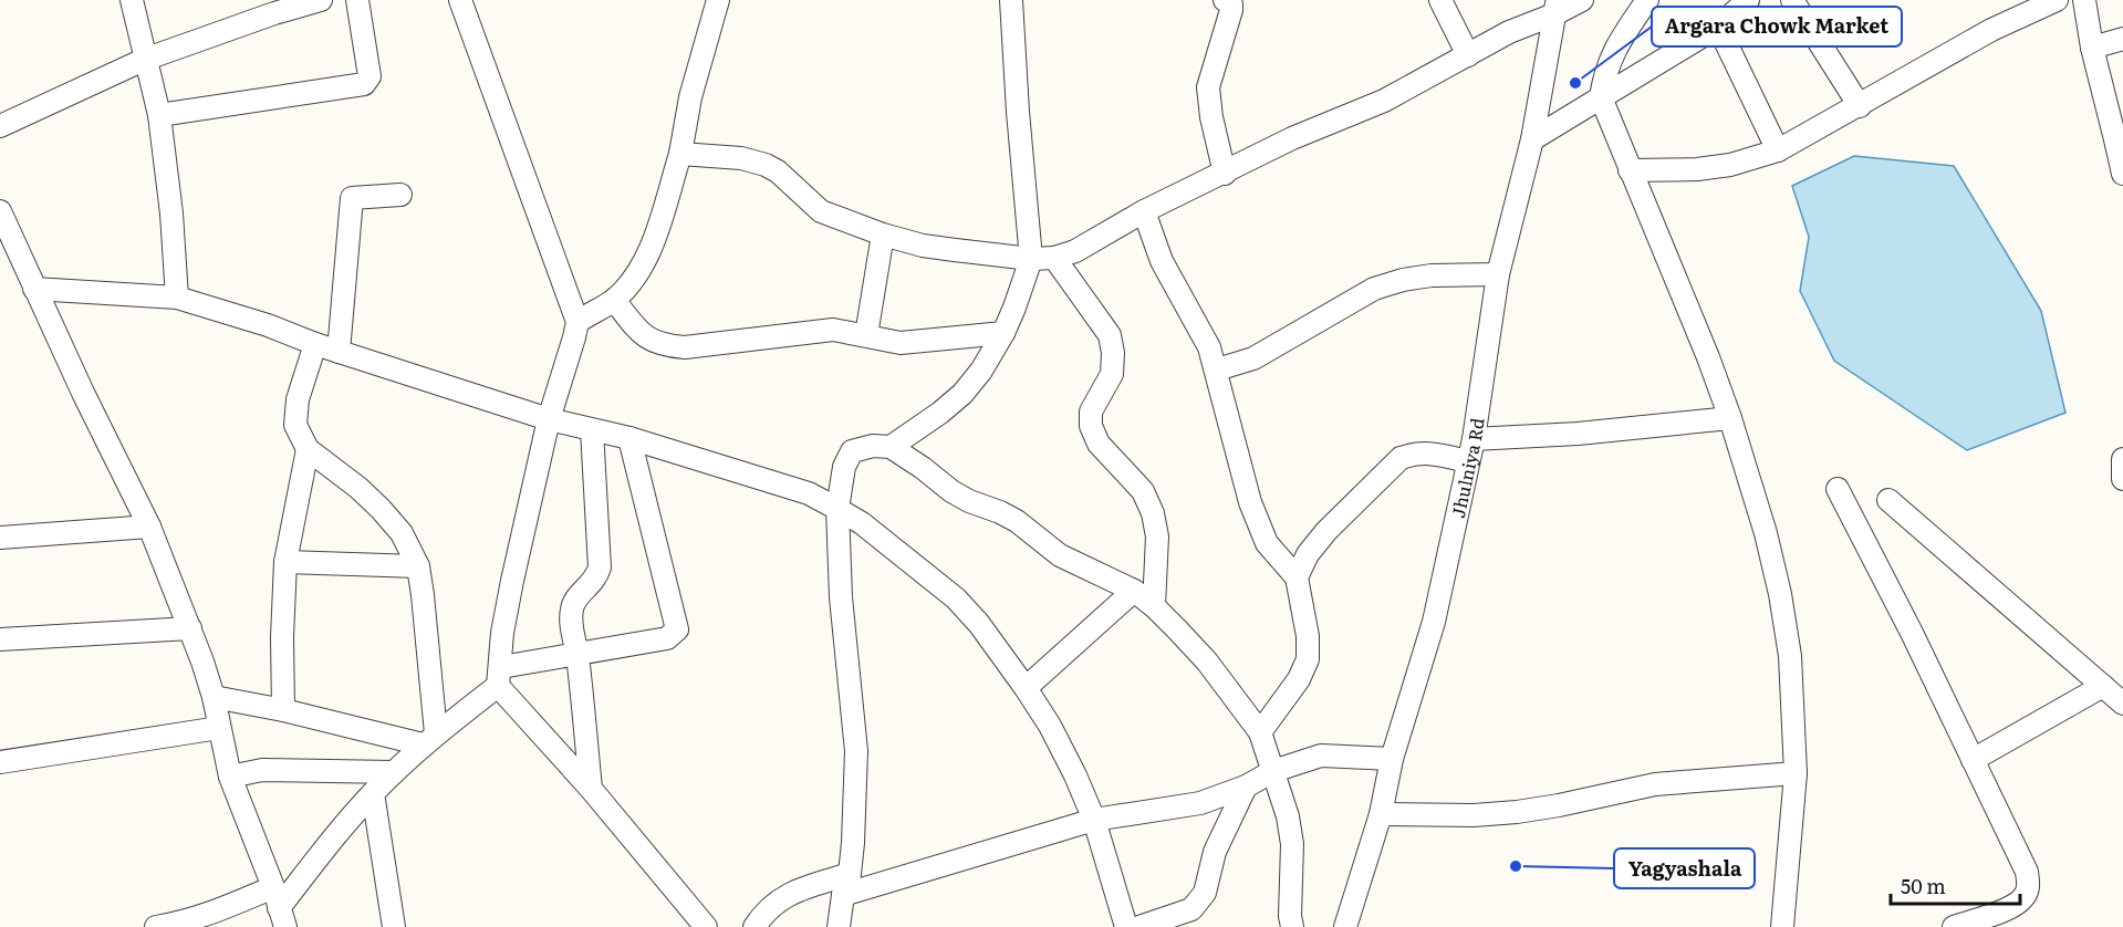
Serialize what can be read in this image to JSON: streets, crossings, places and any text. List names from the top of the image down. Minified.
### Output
{"streets":{"street":["Jhulniya Rd"]},"places":["Argara Chowk Market","Yagyashala"],"scale_bar":"50 m"}
